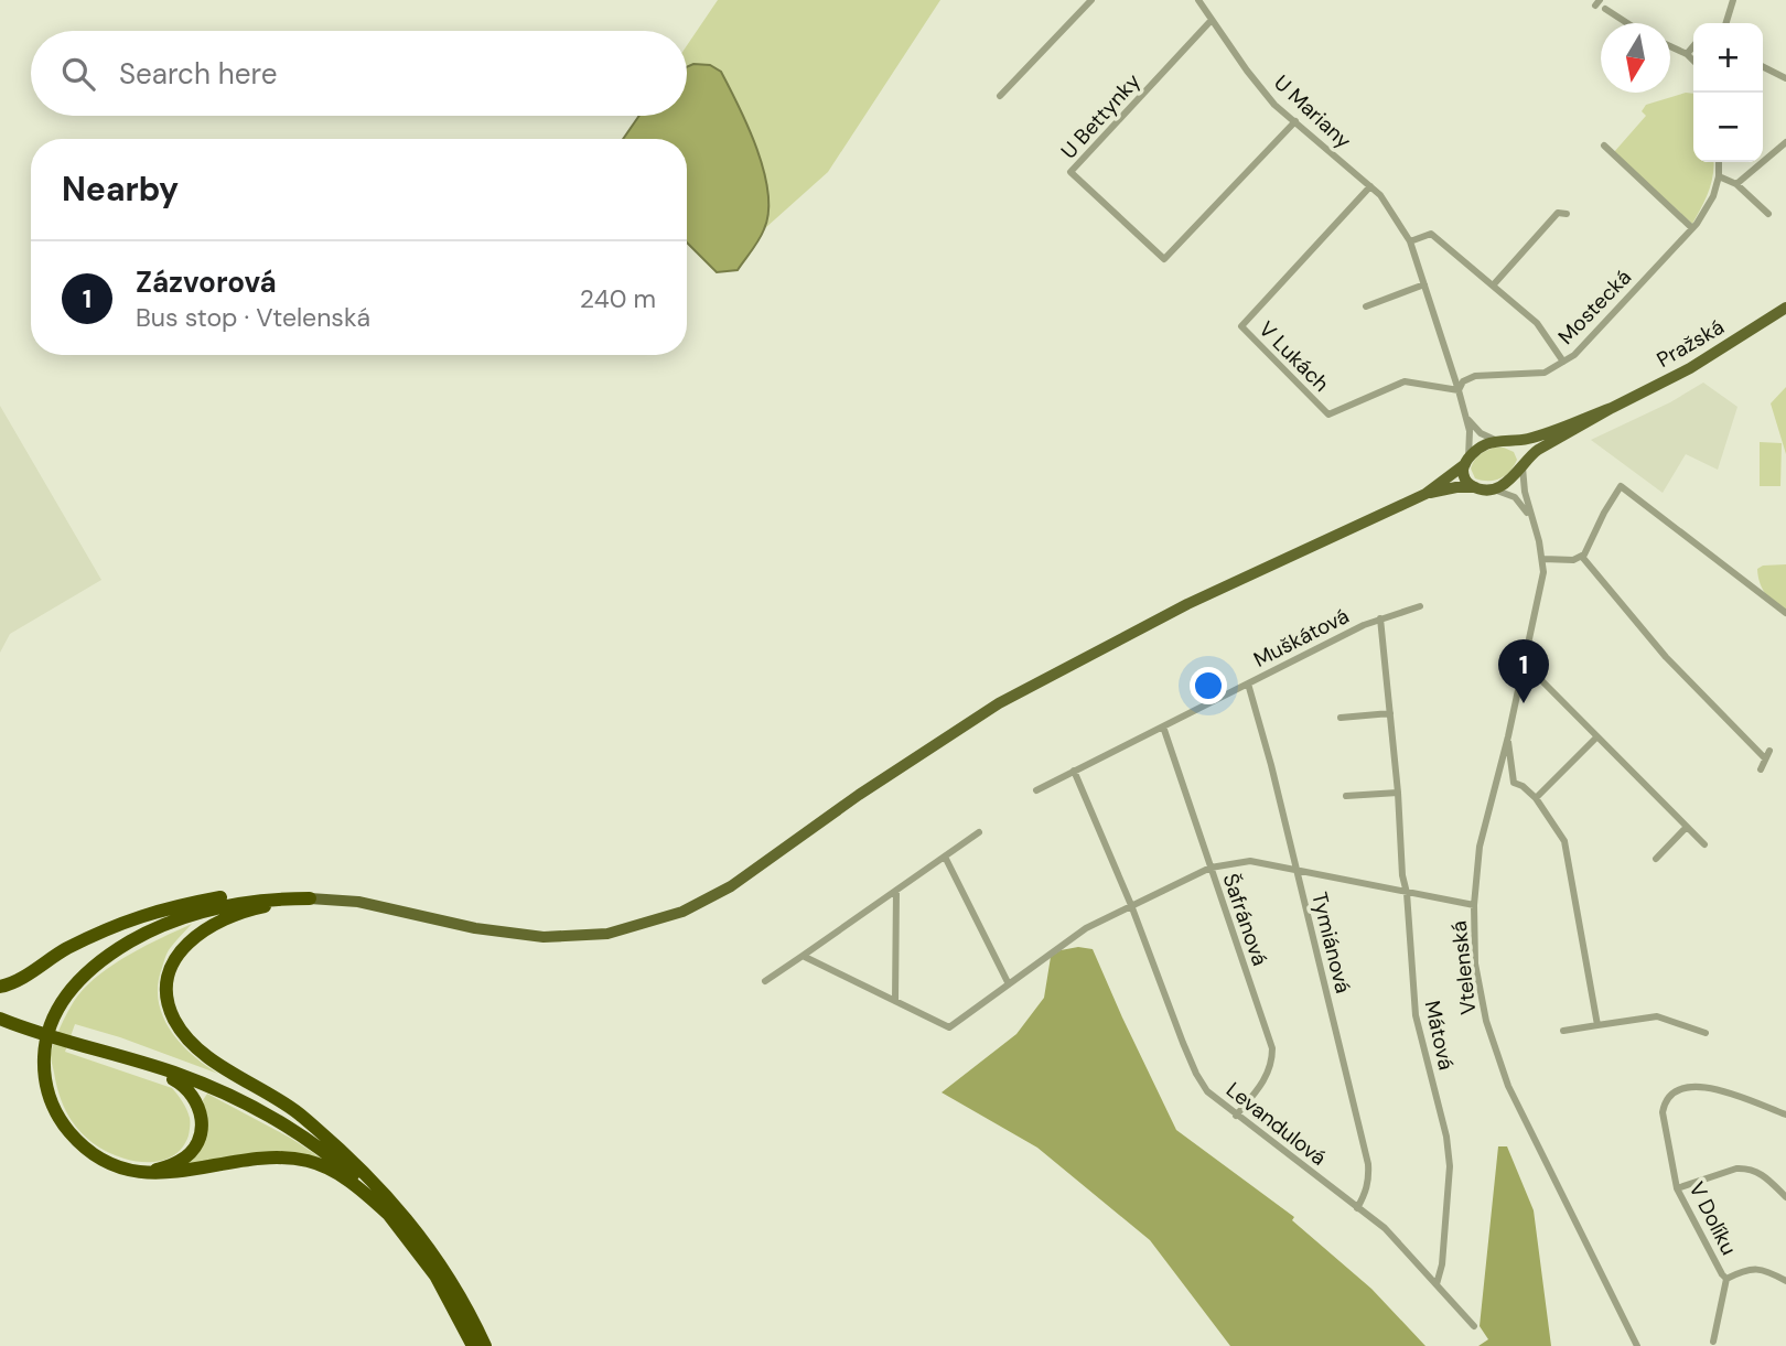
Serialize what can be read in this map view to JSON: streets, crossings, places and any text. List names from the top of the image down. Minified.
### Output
{"streets":{"main road":["Pražská"],"street":["U Mariany","U Bettynky","Mostecká","V Lukách","Muškátová","Šafránová","Tymiánová","Vtelenská","Mátová","Levandulová","V Dolíku"]},"crossings":[["U Mariany","U Bettynky"],["U Mariany","Mostecká"],["U Mariany","V Lukách"],["Mostecká","V Lukách"],["Pražská","Vtelenská"],["Muškátová","Šafránová"],["Muškátová","Tymiánová"],["Muškátová","Mátová"],["Muškátová","Levandulová"],["Šafránová","Levandulová"],["Tymiánová","Levandulová"],["Mátová","Levandulová"]],"north":"bottom","page":{"map_buttons":["+","−"],"search":"Search here","heading":"Nearby","list":[{"mark":"1","name":"Zázvorová","note":"Bus stop · Vtelenská","value":"240 m"}],"pins":"1"}}
